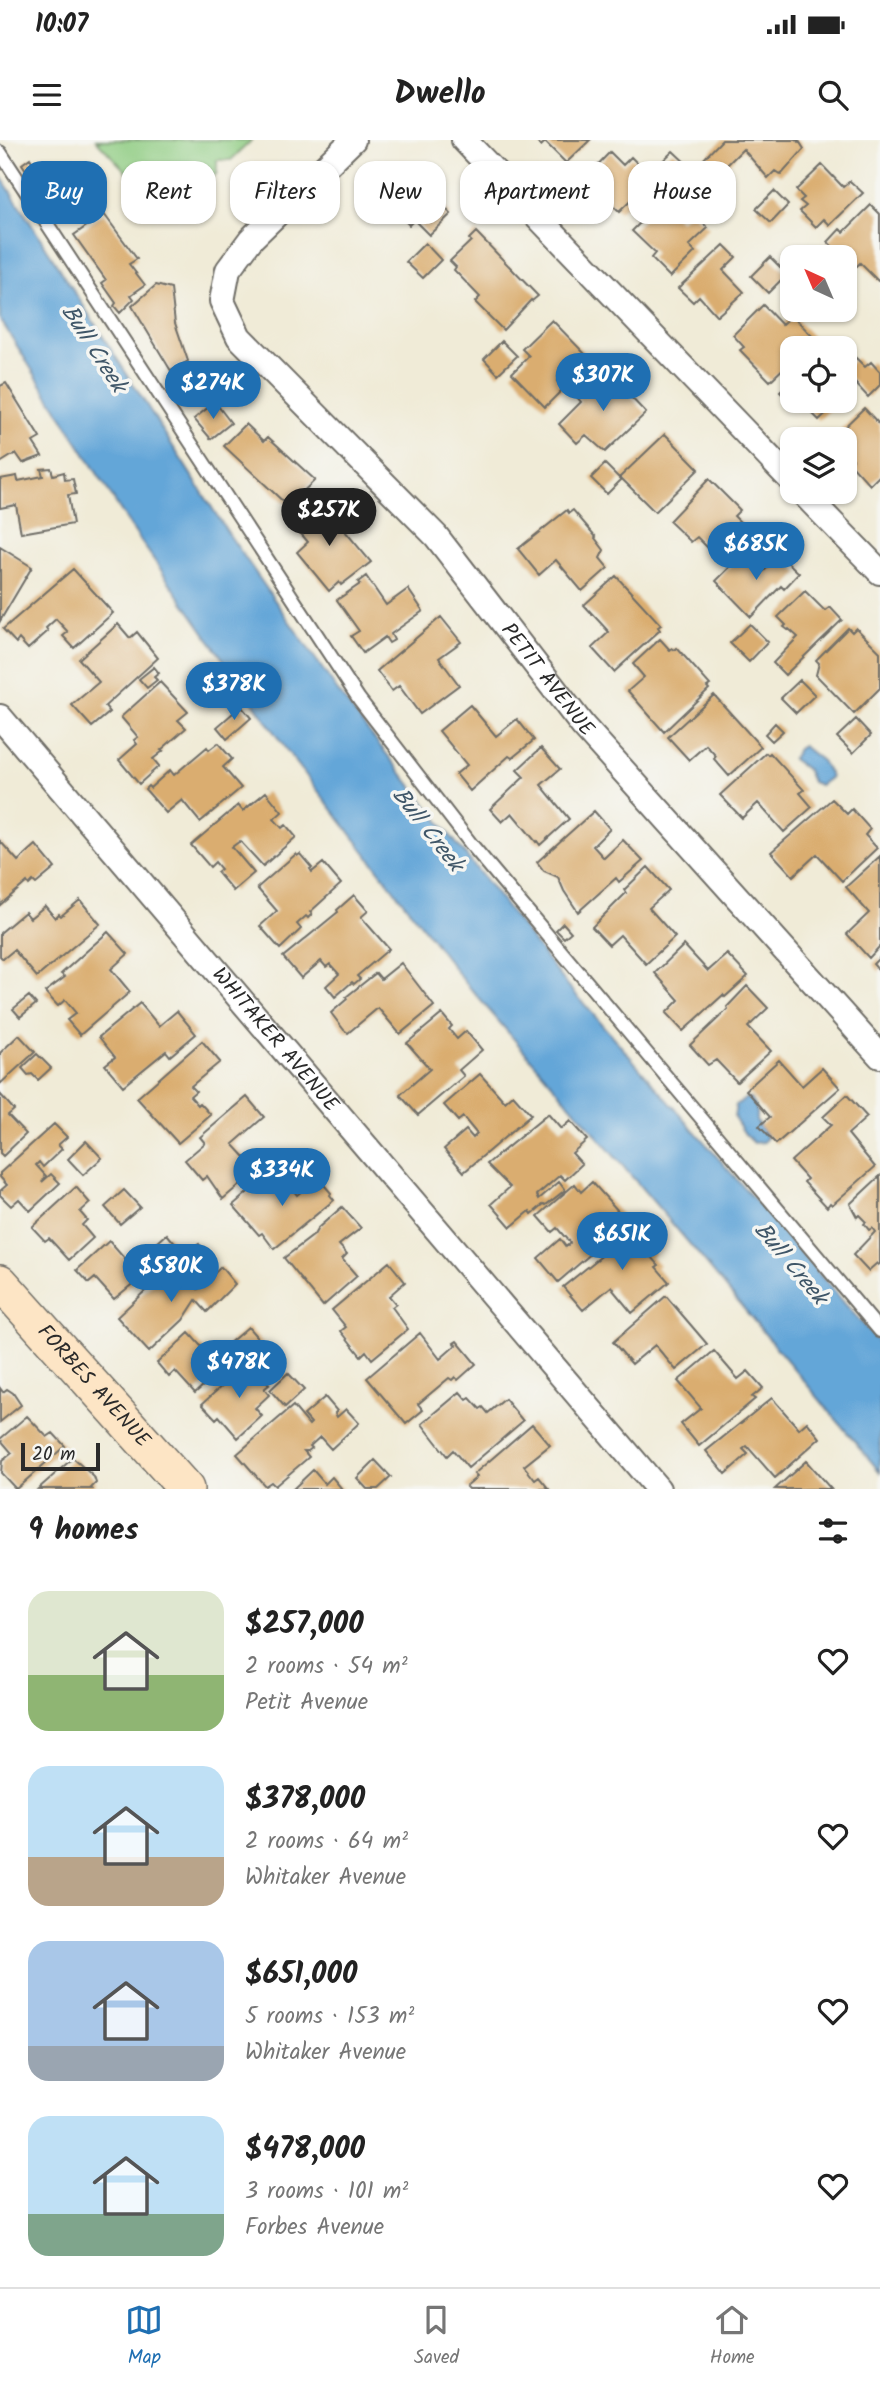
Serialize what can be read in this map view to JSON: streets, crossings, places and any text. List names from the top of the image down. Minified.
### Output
{"streets":{"street":["PETIT AVENUE","WHITAKER AVENUE","FORBES AVENUE"]},"water":["Bull Creek"],"scale_bar":"20 m","north":"top left","page":{"status":"10:07","header":"Dwello","chip":["Buy","Rent","Filters","New","Apartment","House"],"price":["$307K","$274K","$257K","$685K","$378K","$334K","$651K","$580K","$478K"],"scale":"20 m","heading":"9 homes","list":[{"name":"$257,000","note":"2 rooms · 54 m² · Petit Avenue"},{"name":"$378,000","note":"2 rooms · 64 m² · Whitaker Avenue"},{"name":"$651,000","note":"5 rooms · 153 m² · Whitaker Avenue"},{"name":"$478,000","note":"3 rooms · 101 m² · Forbes Avenue"}],"tabs":["Map","Saved","Home"]}}
